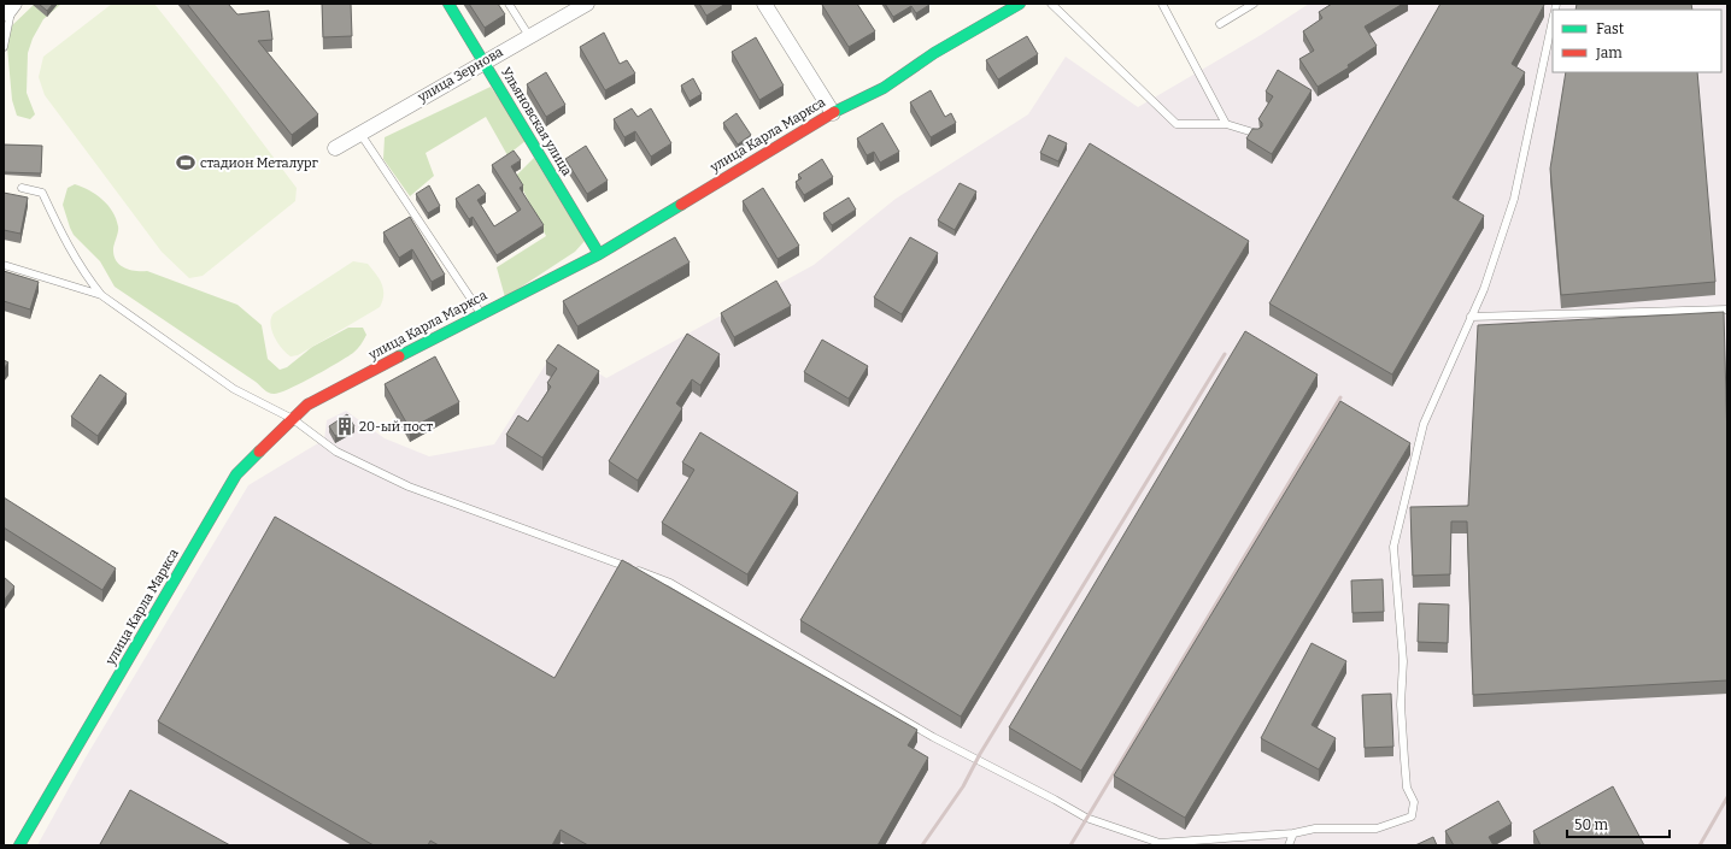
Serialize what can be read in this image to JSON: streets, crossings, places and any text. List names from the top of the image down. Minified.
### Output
{"streets":{"street":["улица Зернова","Ульяновская улица","улица Карла Маркса"]},"crossings":[["улица Зернова","Ульяновская улица"],["Ульяновская улица","улица Карла Маркса"]],"places":{"sports":["стадион Металург"],"building":["20-ый пост"]},"legend":["Fast","Jam"],"scale_bar":"50 m"}
